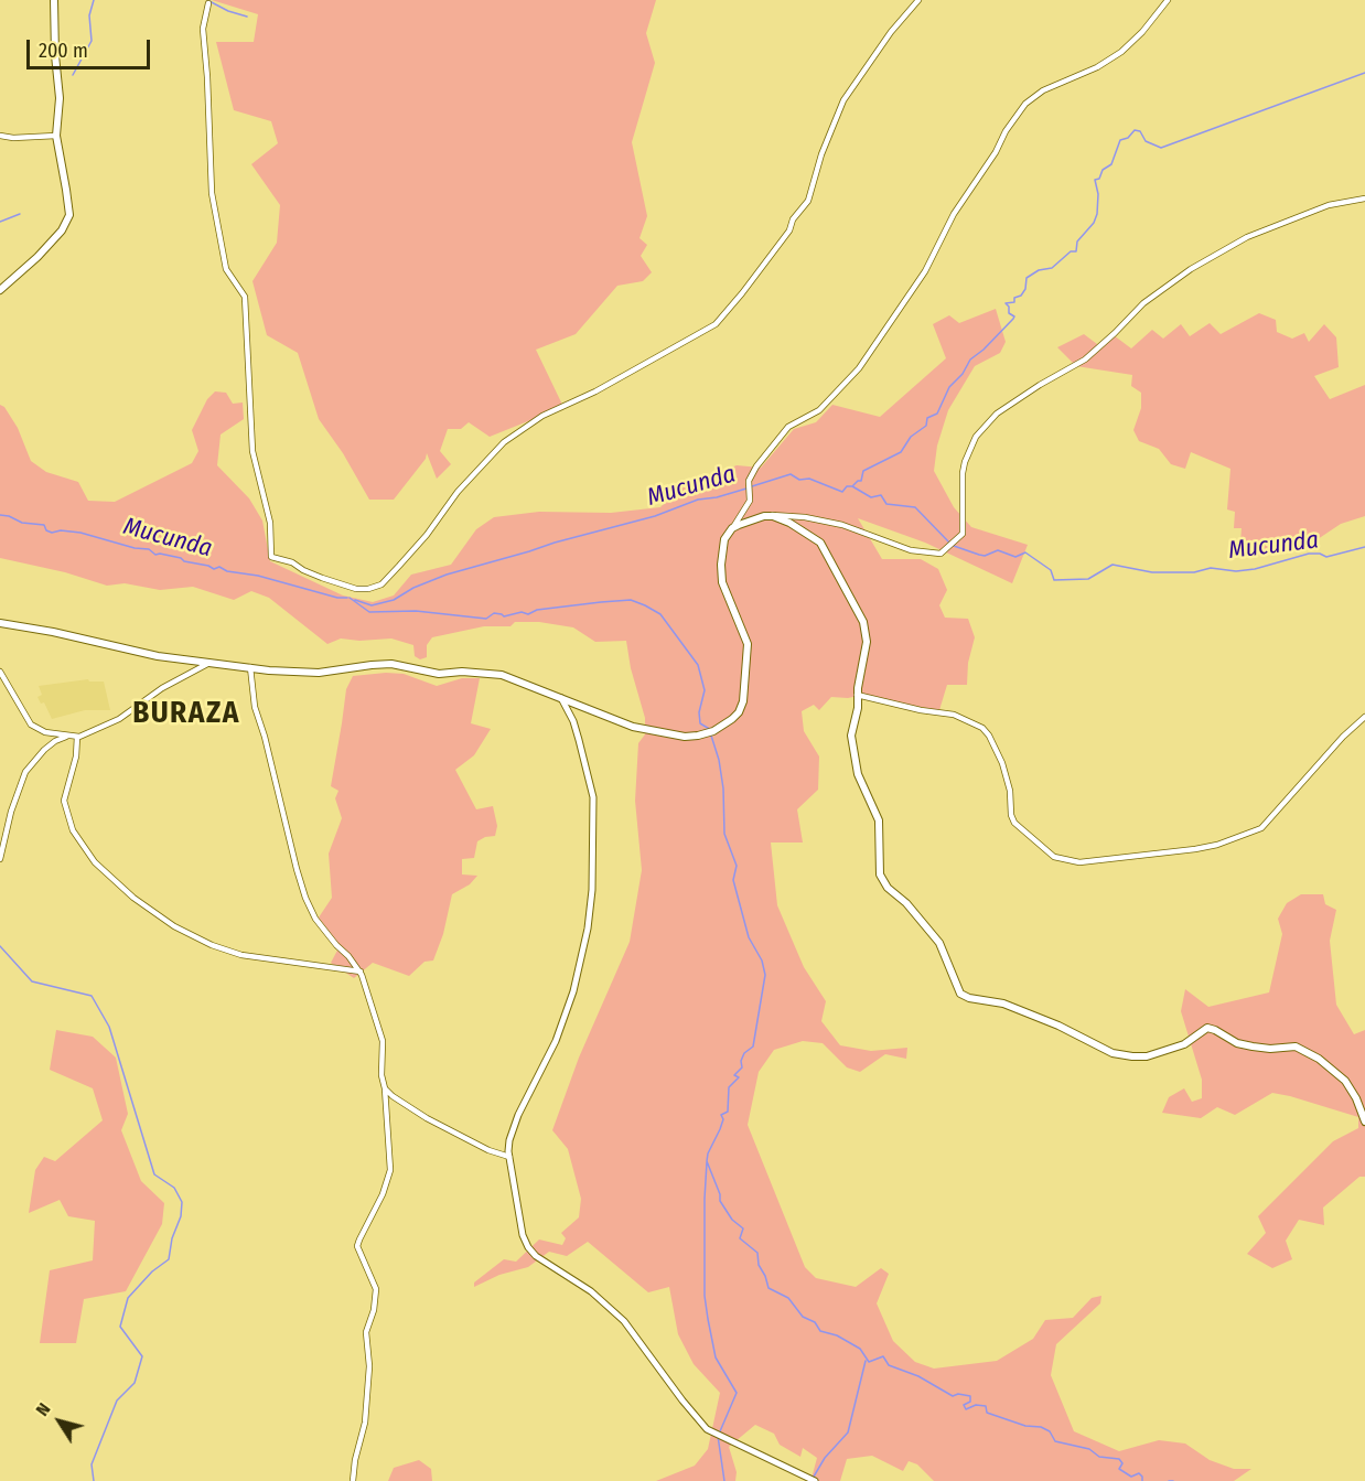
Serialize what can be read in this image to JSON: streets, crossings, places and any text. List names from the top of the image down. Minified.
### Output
{"districts":["BURAZA"],"water":["Mucunda"],"scale_bar":"200 m","north":"top left"}
